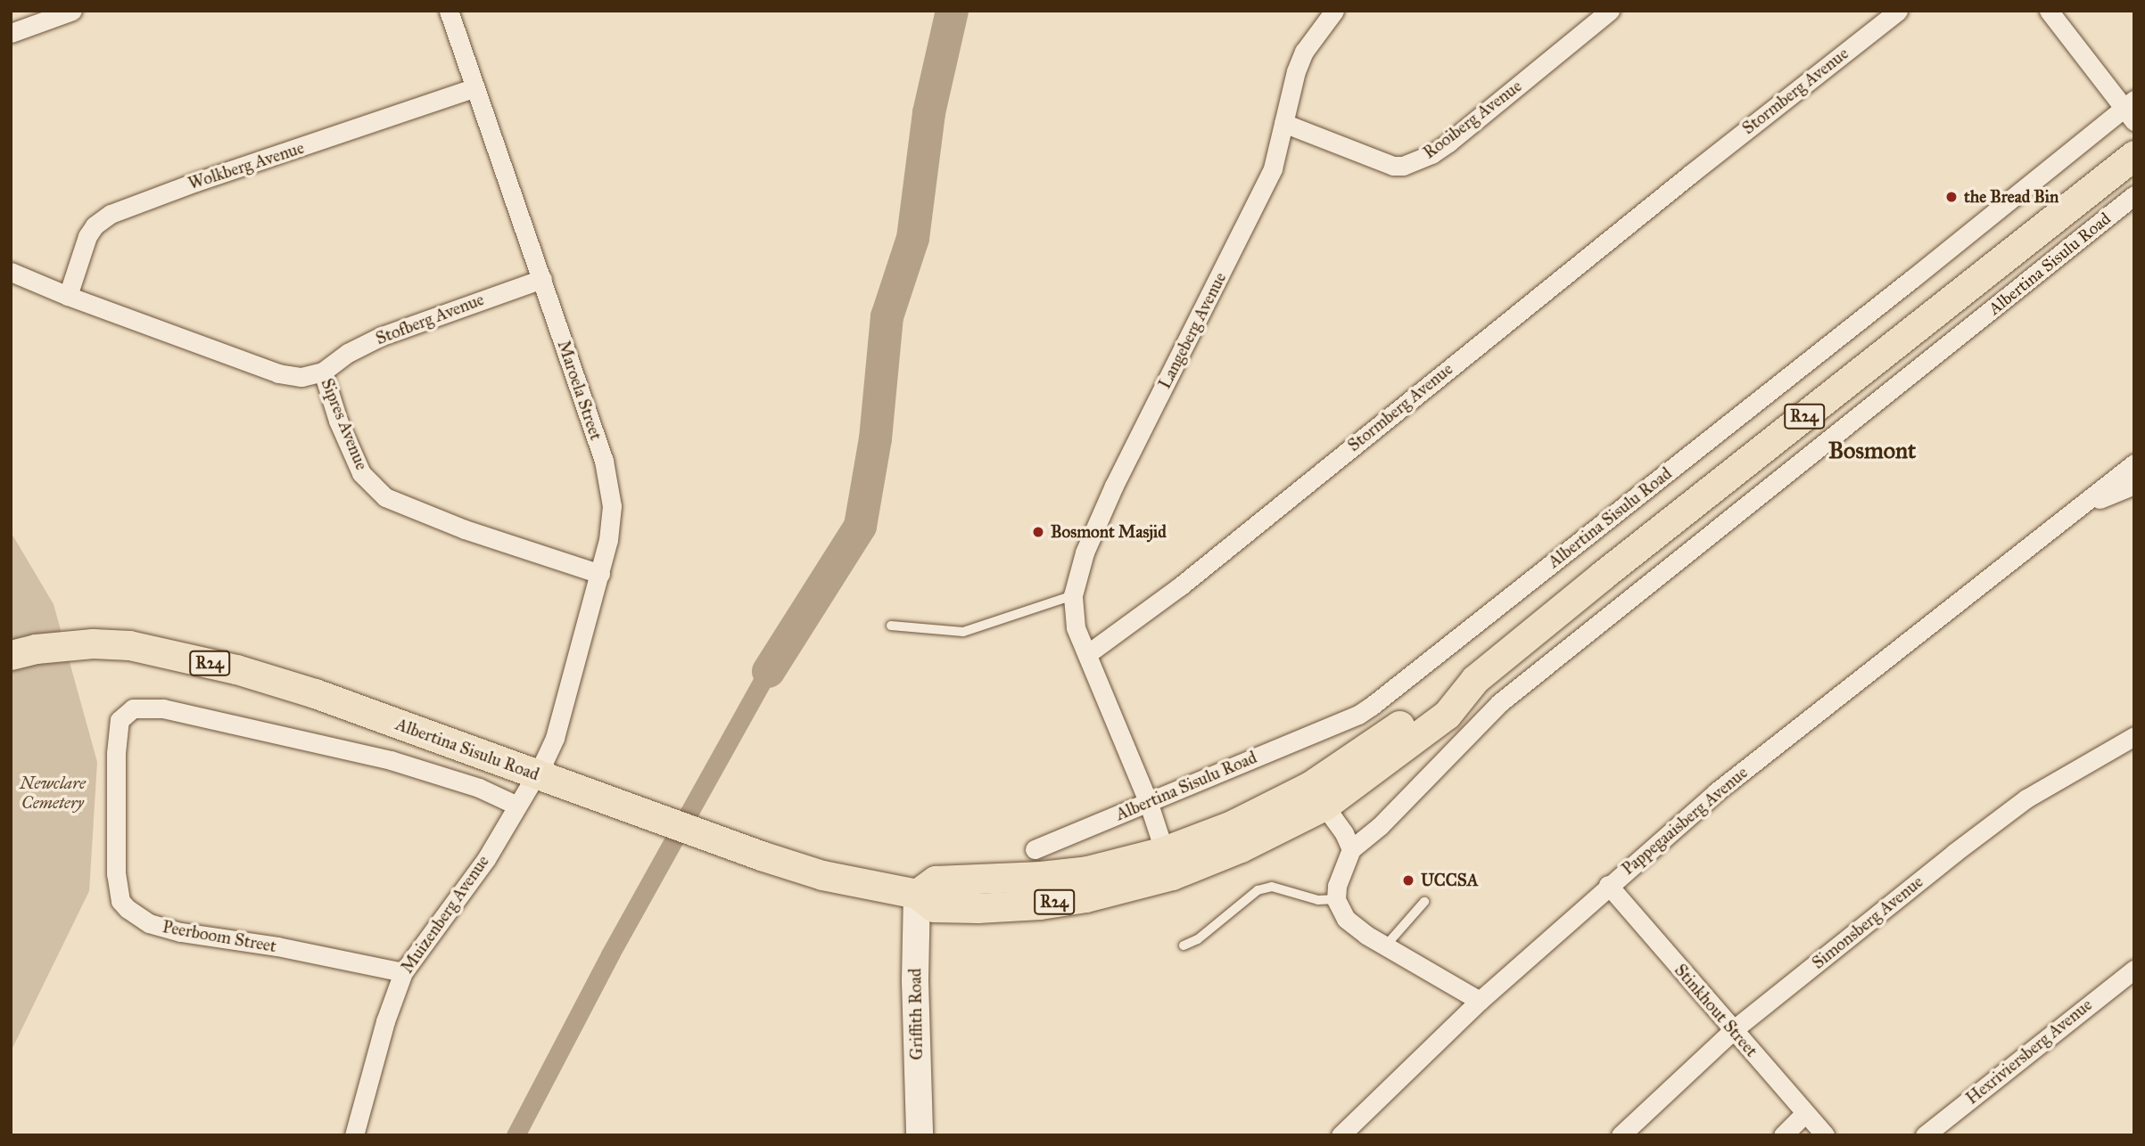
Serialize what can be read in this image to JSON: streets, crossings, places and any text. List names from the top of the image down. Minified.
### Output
{"streets":{"main road":["Albertina Sisulu Road","R24"],"street":["Stormberg Avenue","Rooiberg Avenue","Wolkberg Avenue","Stofberg Avenue","Langeberg Avenue","Maroela Street","Sipres Avenue","Pappegaaisberg Avenue","Muizenberg Avenue","Simonsberg Avenue","Peerboom Street","Stinkhout Street","Griffith Road","Hexriviersberg Avenue"]},"crossings":[["Stormberg Avenue","Langeberg Avenue"],["Rooiberg Avenue","Langeberg Avenue"],["Wolkberg Avenue","Maroela Street"],["Wolkberg Avenue","Sipres Avenue"],["Albertina Sisulu Road","Maroela Street"],["Albertina Sisulu Road","Muizenberg Avenue"],["Albertina Sisulu Road","Peerboom Street"],["Albertina Sisulu Road","Griffith Road"],["Stofberg Avenue","Maroela Street"],["Stofberg Avenue","Sipres Avenue"],["Maroela Street","Sipres Avenue"],["Maroela Street","Muizenberg Avenue"],["Pappegaaisberg Avenue","Stinkhout Street"],["Muizenberg Avenue","Peerboom Street"],["Simonsberg Avenue","Stinkhout Street"]],"districts":["Bosmont"],"parks":["Newclare Cemetery"],"places":["the Bread Bin","Bosmont Masjid","UCCSA"]}
